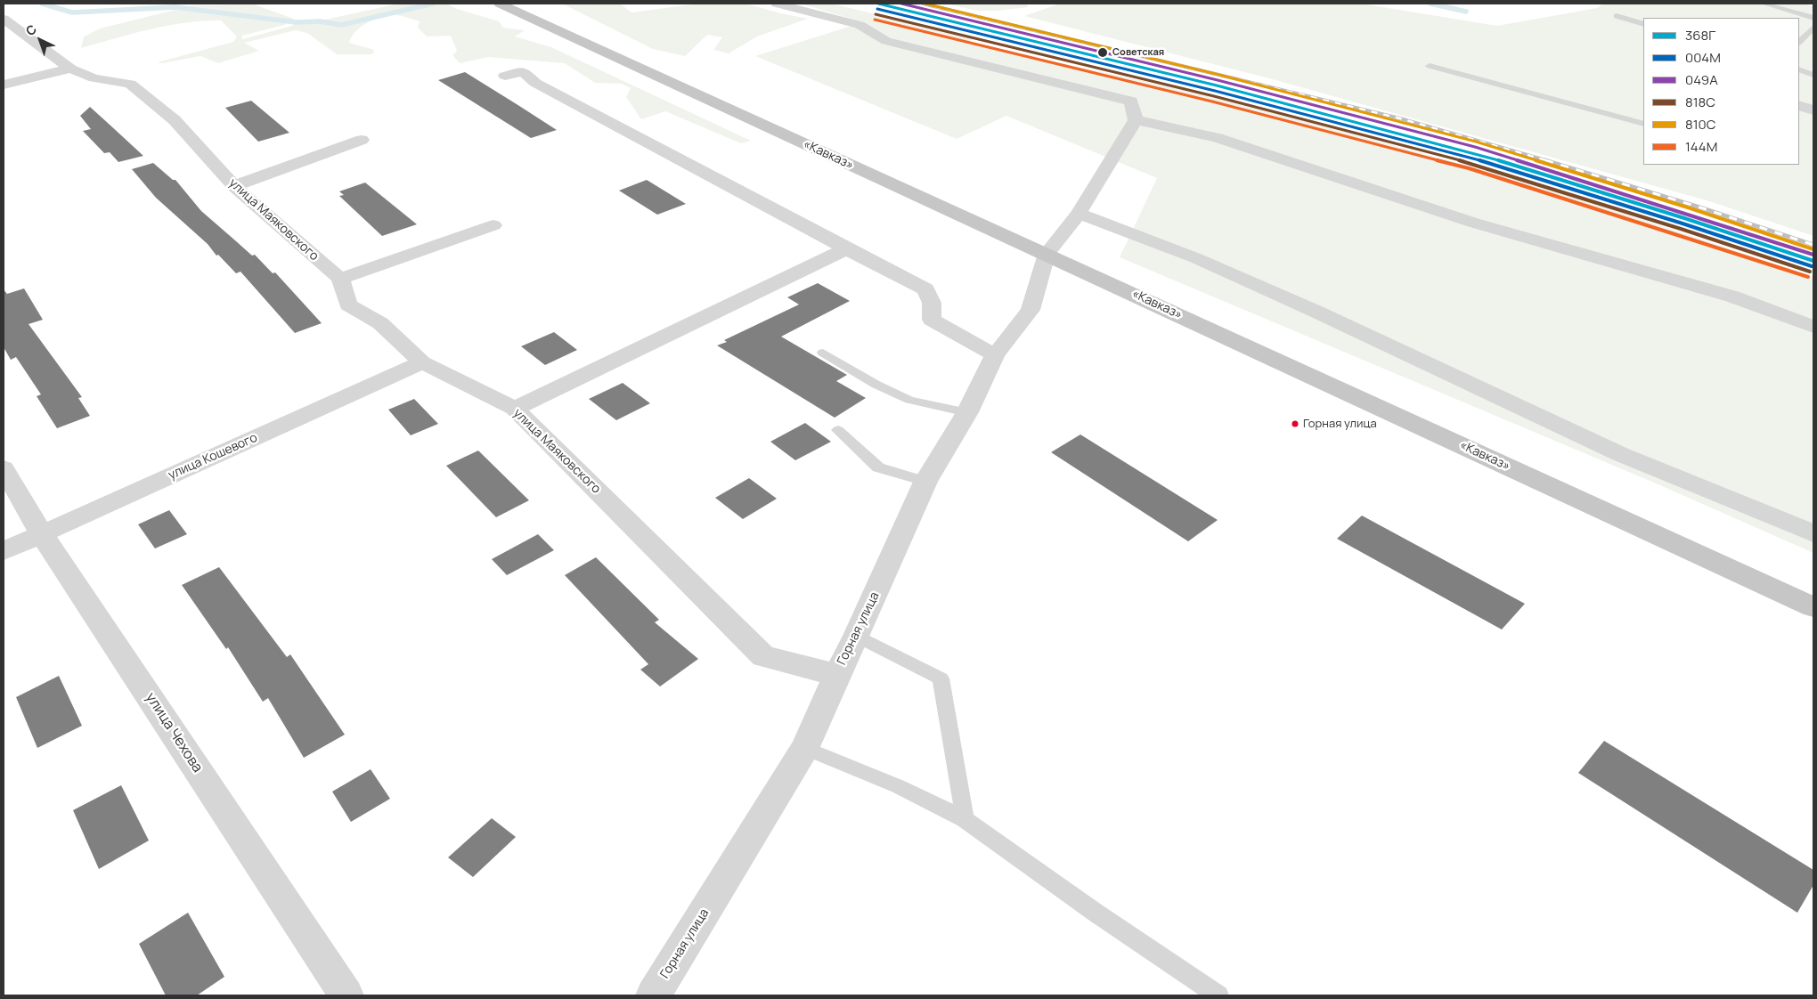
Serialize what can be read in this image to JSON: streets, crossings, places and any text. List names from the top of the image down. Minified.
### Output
{"streets":{"highway":["«Кавказ»"],"street":["улица Маяковского","улица Кошевого","Горная улица","улица Чехова"]},"crossings":[["«Кавказ»","Горная улица"],["улица Маяковского","улица Кошевого"],["улица Маяковского","Горная улица"],["улица Кошевого","улица Чехова"]],"places":["Советская","Горная улица"],"lines":["transit line 368Г","transit line 049А","transit line 810С","transit line 004М","transit line 818С","transit line 144М"],"legend":["368Г","004М","049А","818С","810С","144М"],"north":"top left"}
